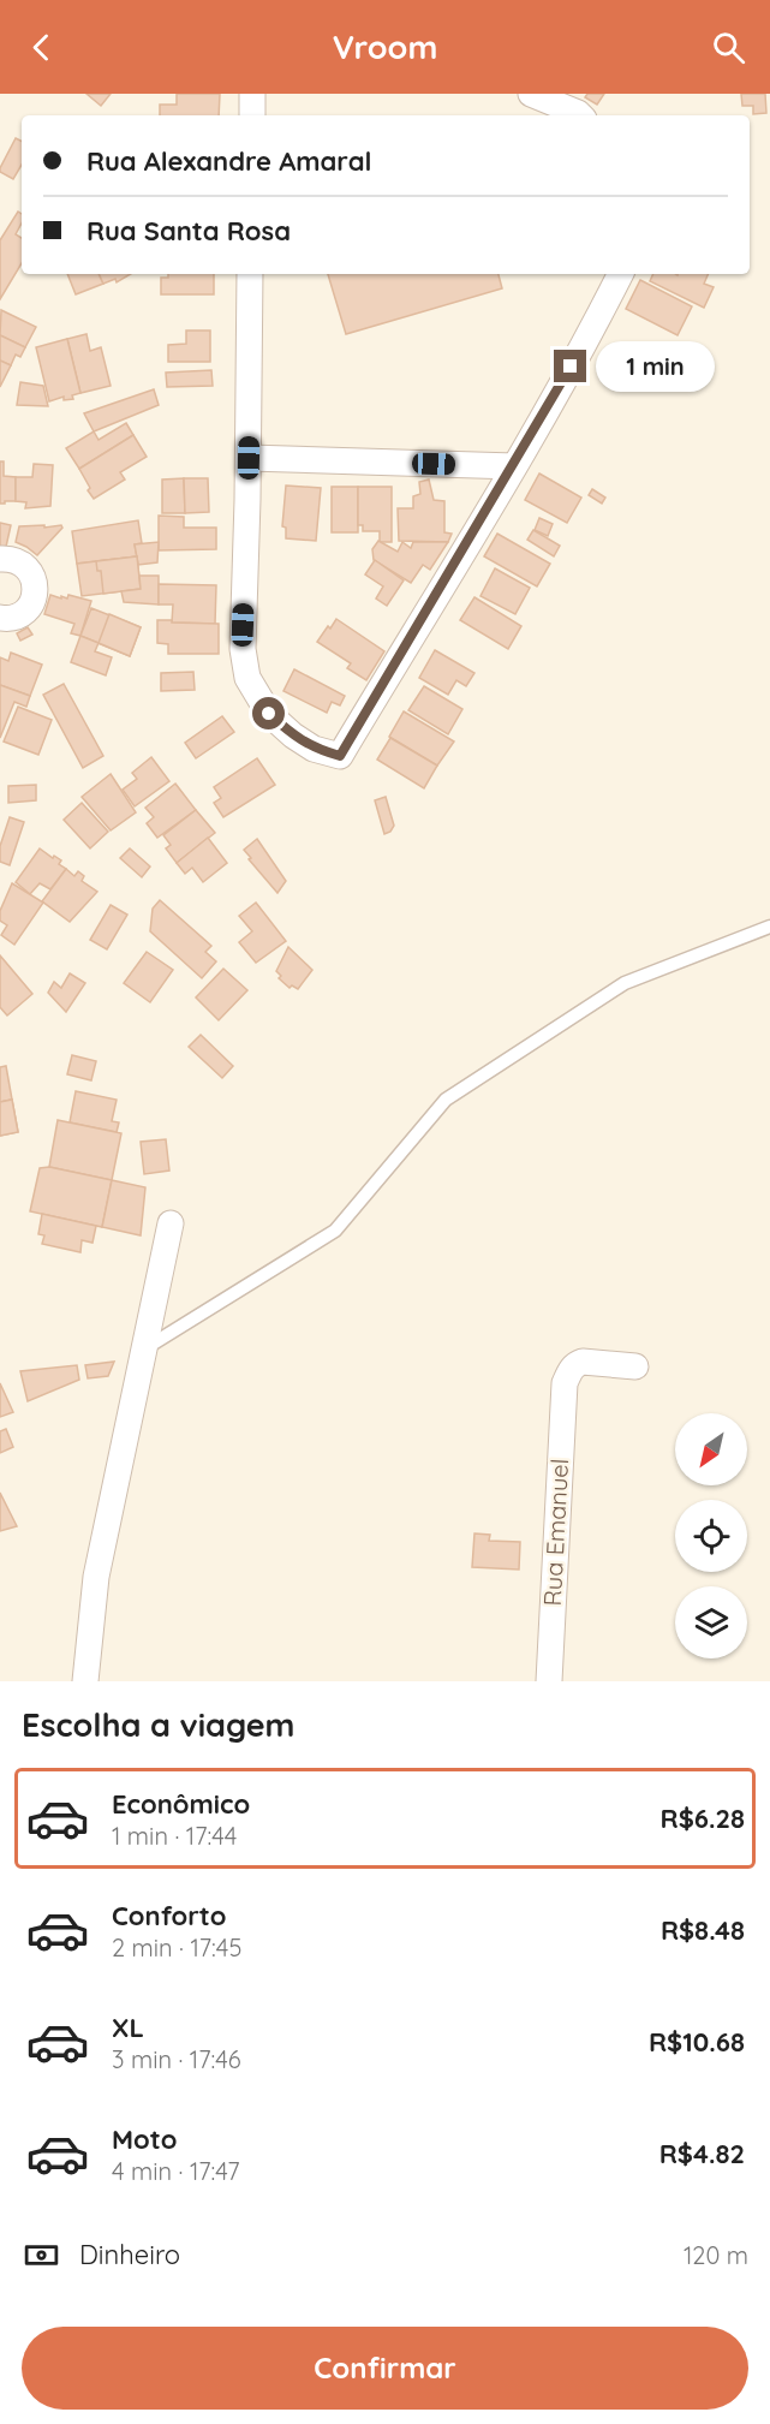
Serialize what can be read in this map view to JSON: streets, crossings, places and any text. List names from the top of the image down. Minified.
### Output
{"streets":{"street":["Rua Emanuel"]},"north":"bottom left","page":{"header":"Vroom","banner":["Rua Alexandre Amaral","Rua Santa Rosa"],"bubble":"1 min","heading":"Escolha a viagem","list":[{"name":"Econômico","note":"1 min · 17:44","value":"R$6.28"},{"name":"Conforto","note":"2 min · 17:45","value":"R$8.48"},{"name":"XL","note":"3 min · 17:46","value":"R$10.68"},{"name":"Moto","note":"4 min · 17:47","value":"R$4.82"}],"pay":["Dinheiro","120 m"],"buttons":"Confirmar"}}
